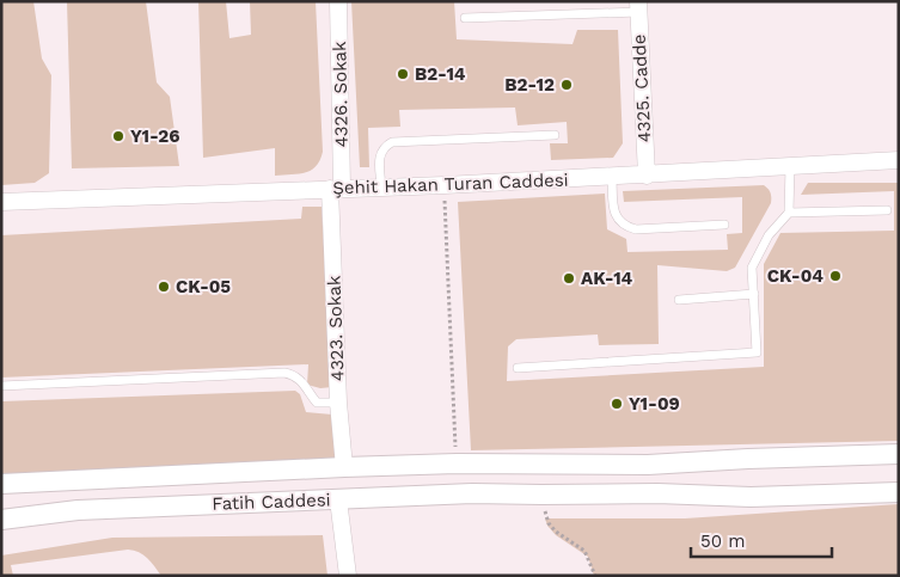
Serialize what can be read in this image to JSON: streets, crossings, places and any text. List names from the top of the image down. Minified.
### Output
{"streets":{"street":["4325. Cadde","4326. Sokak","Şehit Hakan Turan Caddesi","4323. Sokak","Fatih Caddesi"]},"crossings":[["4325. Cadde","Şehit Hakan Turan Caddesi"],["4326. Sokak","Şehit Hakan Turan Caddesi"],["4326. Sokak","4323. Sokak"],["Şehit Hakan Turan Caddesi","4323. Sokak"]],"places":["B2-14","B2-12","Y1-26","CK-04","AK-14","CK-05","Y1-09"],"scale_bar":"50 m"}
